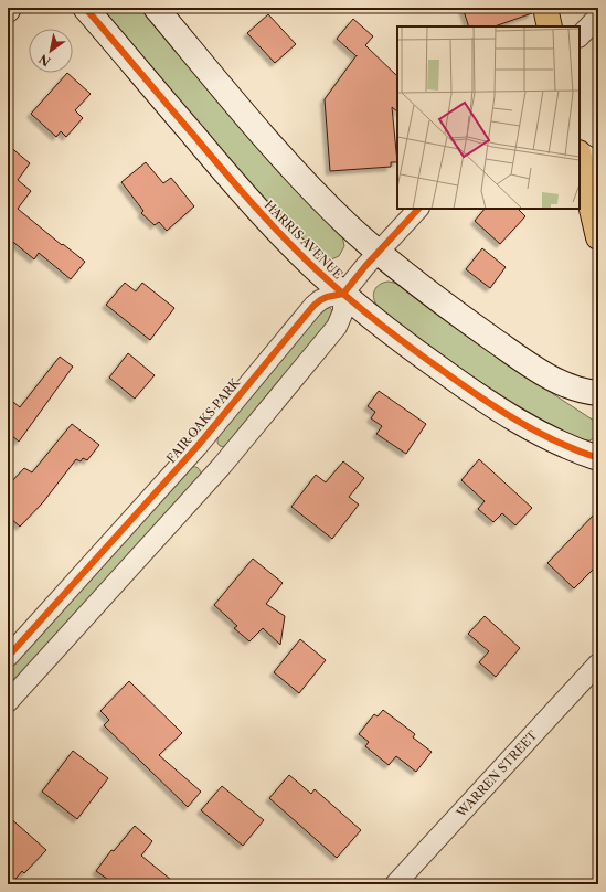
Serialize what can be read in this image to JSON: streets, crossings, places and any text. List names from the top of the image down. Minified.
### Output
{"streets":{"street":["HARRIS AVENUE","FAIR OAKS PARK","WARREN STREET"]},"crossings":[["HARRIS AVENUE","FAIR OAKS PARK"]],"north":"bottom left"}
